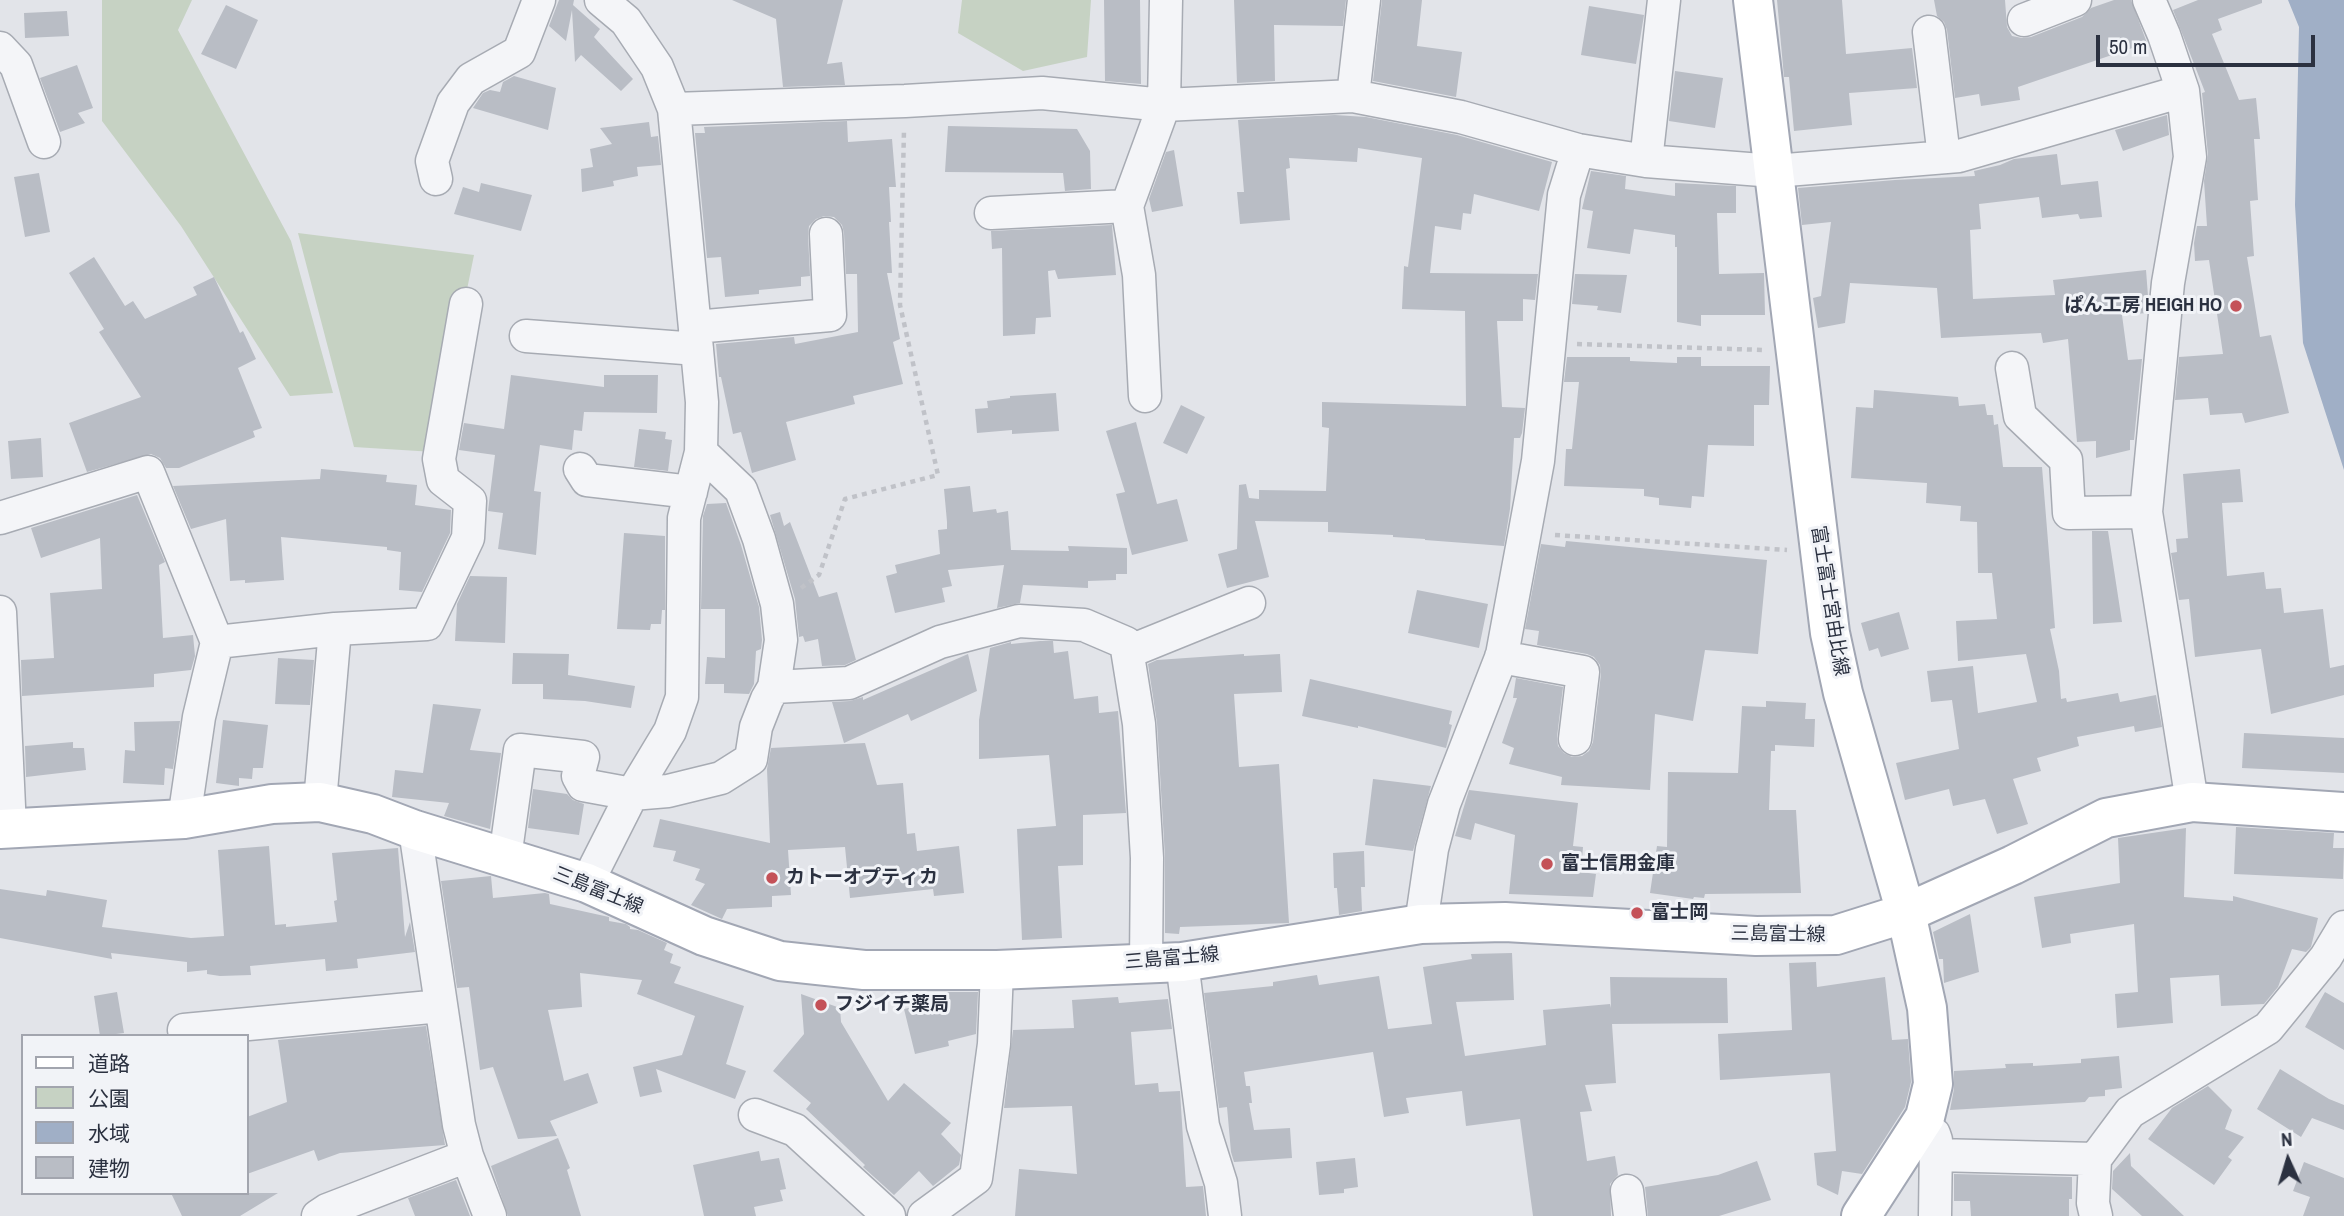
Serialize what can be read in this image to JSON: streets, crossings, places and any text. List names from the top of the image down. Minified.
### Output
{"streets":{"main road":["富士富士宮由比線","三島富士線"]},"crossings":[["富士富士宮由比線","三島富士線"]],"places":["ぱん工房 HEIGH HO","富士信用金庫","カトーオプティカ","富士岡","フジイチ薬局"],"legend":["道路","公園","水域","建物"],"scale_bar":"50 m","north":"top"}
